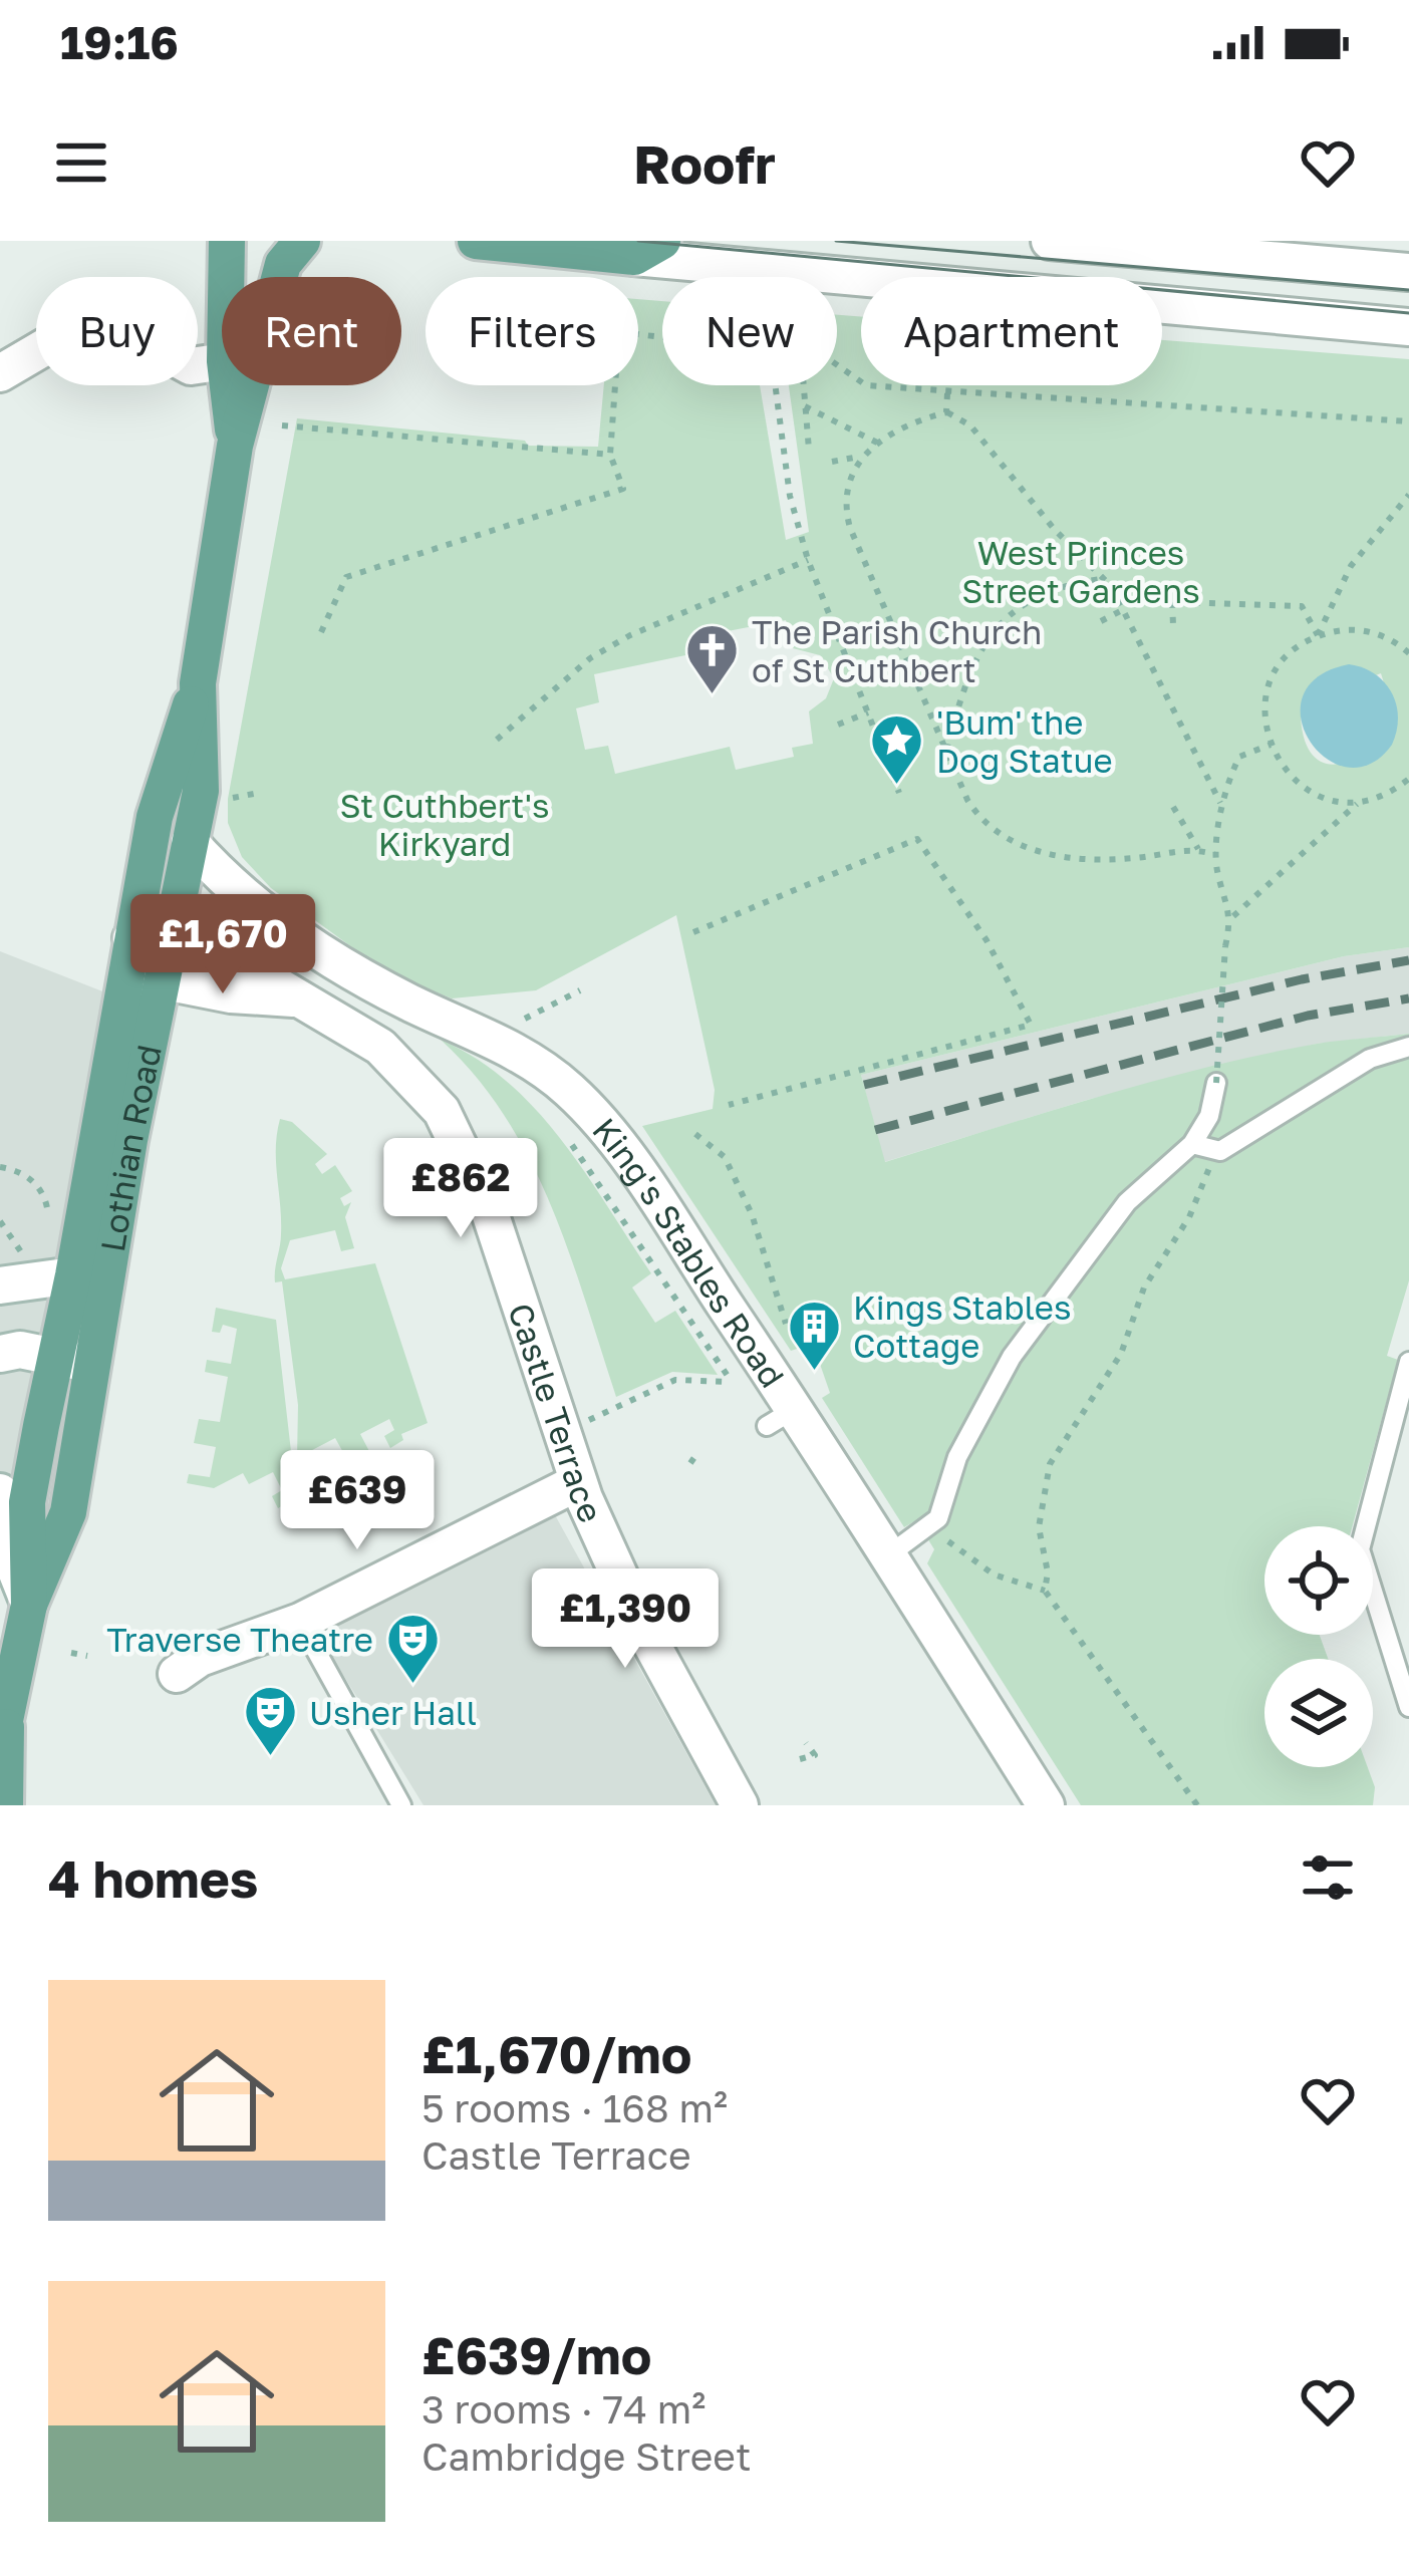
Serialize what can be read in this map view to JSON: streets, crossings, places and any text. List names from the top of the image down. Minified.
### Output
{"streets":{"main road":["Lothian Road"],"street":["King's Stables Road","Castle Terrace"]},"crossings":[["Lothian Road","King's Stables Road"],["Lothian Road","Castle Terrace"]],"parks":["West Princes Street Gardens","St Cuthbert's Kirkyard"],"places":{"church":["The Parish Church of St Cuthbert"],"place":["'Bum' the Dog Statue"],"building":["Kings Stables Cottage"],"theatre":["Traverse Theatre","Usher Hall"]},"page":{"status":"19:16","header":"Roofr","chip":["Buy","Rent","Filters","New","Apartment"],"price":["£1,670","£862","£639","£1,390"],"heading":"4 homes","list":[{"name":"£1,670/mo","note":"5 rooms · 168 m² · Castle Terrace"},{"name":"£639/mo","note":"3 rooms · 74 m² · Cambridge Street"}]}}
